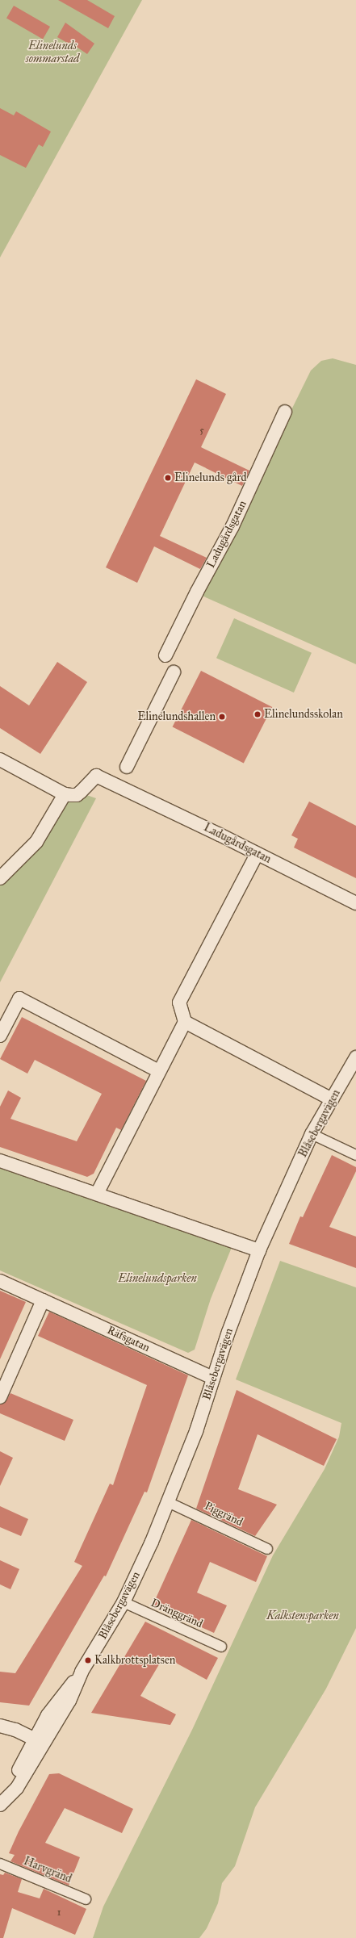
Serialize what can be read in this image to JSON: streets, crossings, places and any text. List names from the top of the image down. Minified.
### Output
{"streets":{"street":["Ladugårdsgatan","Blåsebergavägen","Räfsgatan","Piggränd","Dränggränd","Harvgränd"]},"crossings":[["Blåsebergavägen","Räfsgatan"],["Blåsebergavägen","Piggränd"],["Blåsebergavägen","Dränggränd"]],"parks":["Elinelunds sommarstad","Elinelundsparken","Kalkstensparken"],"places":["Elinelunds gård","Elinelundsskolan","Elinelundshallen","Kalkbrottsplatsen"],"house_numbers":["5","1"]}
